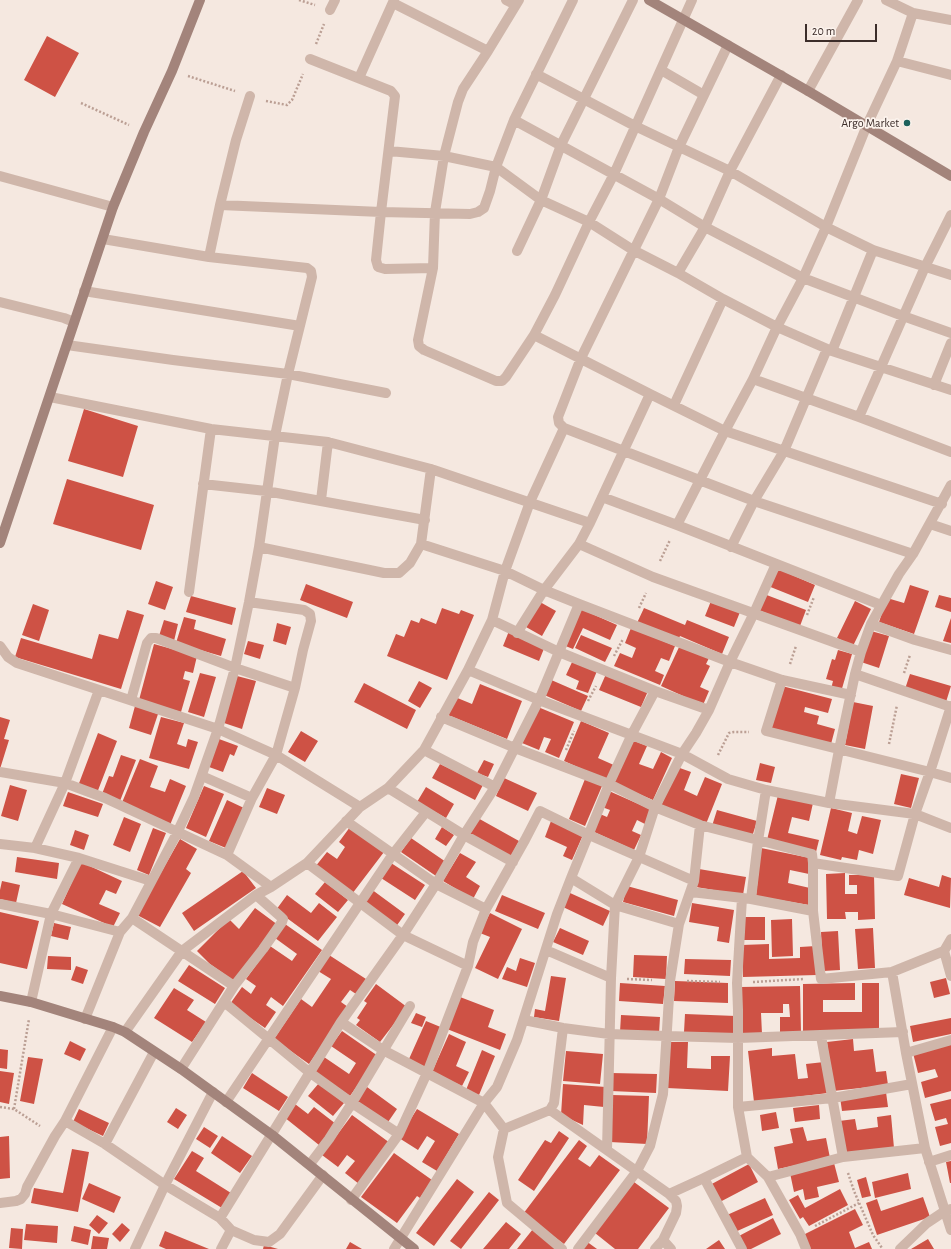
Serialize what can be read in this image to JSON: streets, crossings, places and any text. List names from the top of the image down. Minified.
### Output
{"places":["Argo Market"],"scale_bar":"20 m"}
